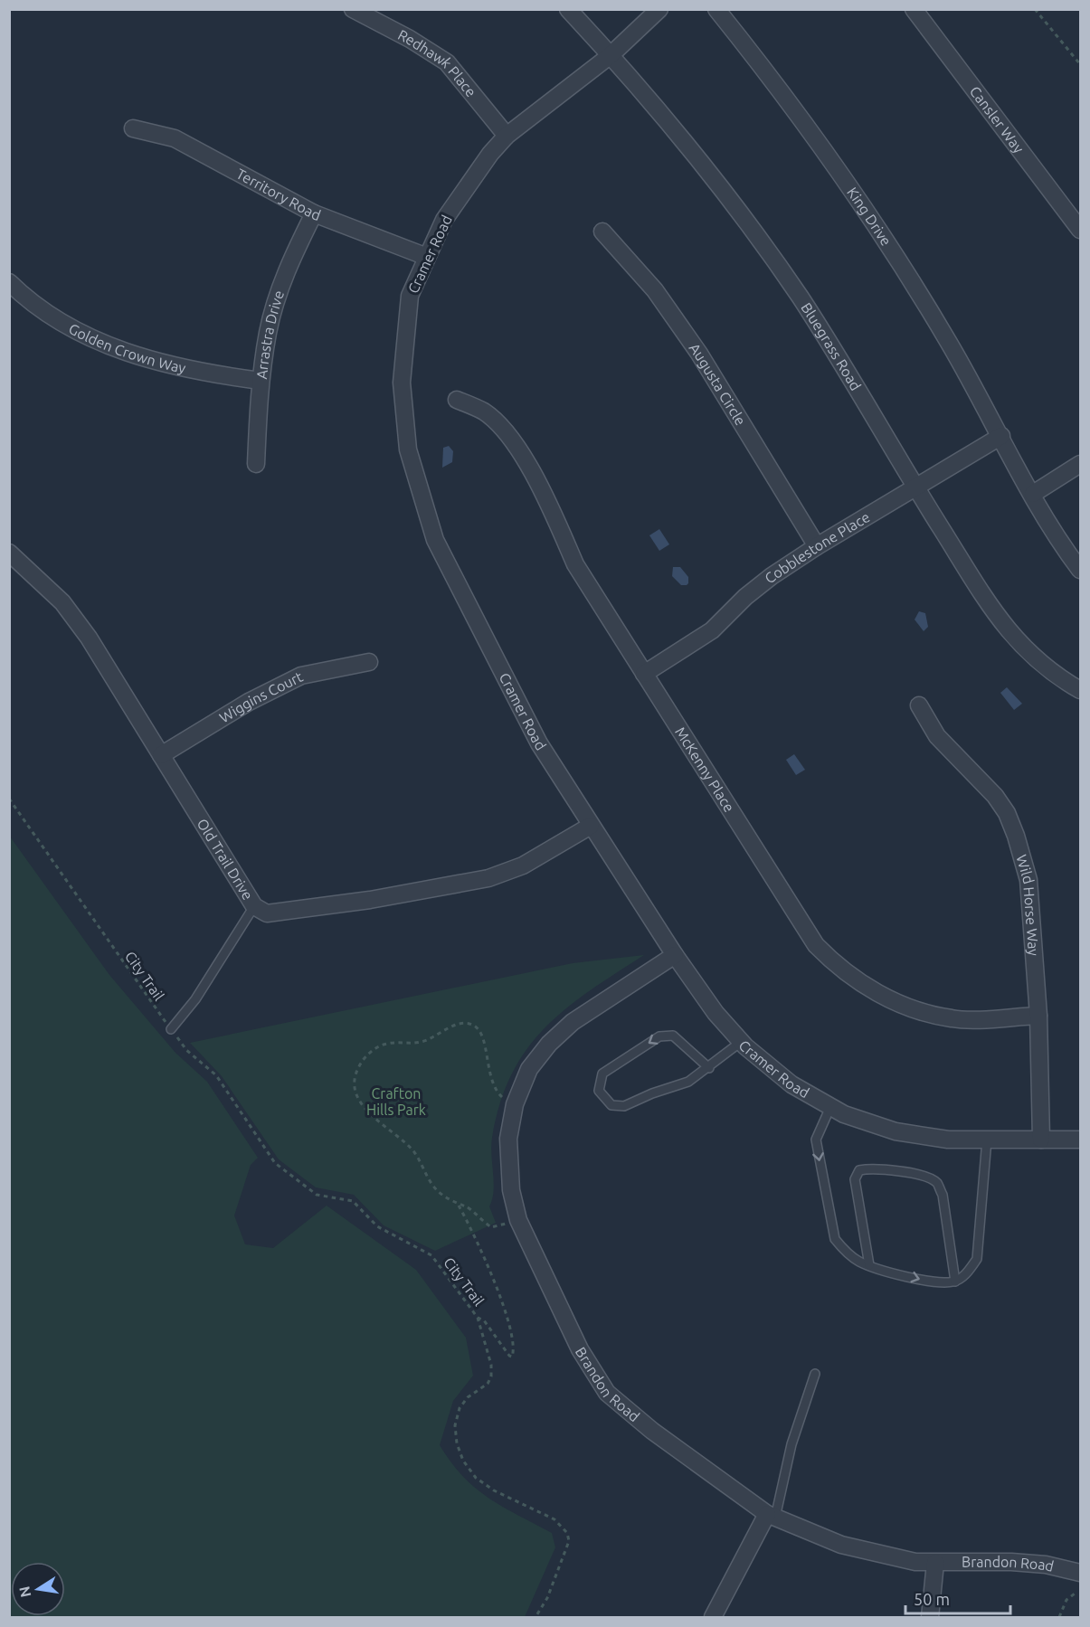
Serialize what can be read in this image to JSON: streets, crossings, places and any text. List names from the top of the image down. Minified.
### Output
{"streets":{"street":["Redhawk Place","Cansler Way","Territory Road","King Drive","Cramer Road","Arrastra Drive","Golden Crown Way","Bluegrass Road","Augusta Circle","Cobblestone Place","Wiggins Court","McKenny Place","Old Trail Drive","Wild Horse Way","Brandon Road"],"path":["City Trail"]},"crossings":[["Redhawk Place","Cramer Road"],["Territory Road","Cramer Road"],["Territory Road","Arrastra Drive"],["King Drive","Cobblestone Place"],["Cramer Road","Bluegrass Road"],["Cramer Road","Old Trail Drive"],["Cramer Road","Wild Horse Way"],["Cramer Road","Brandon Road"],["Arrastra Drive","Golden Crown Way"],["Bluegrass Road","Cobblestone Place"],["Augusta Circle","Cobblestone Place"],["Cobblestone Place","McKenny Place"],["Wiggins Court","Old Trail Drive"],["McKenny Place","Wild Horse Way"]],"parks":["Crafton Hills Park"],"scale_bar":"50 m","north":"left"}
